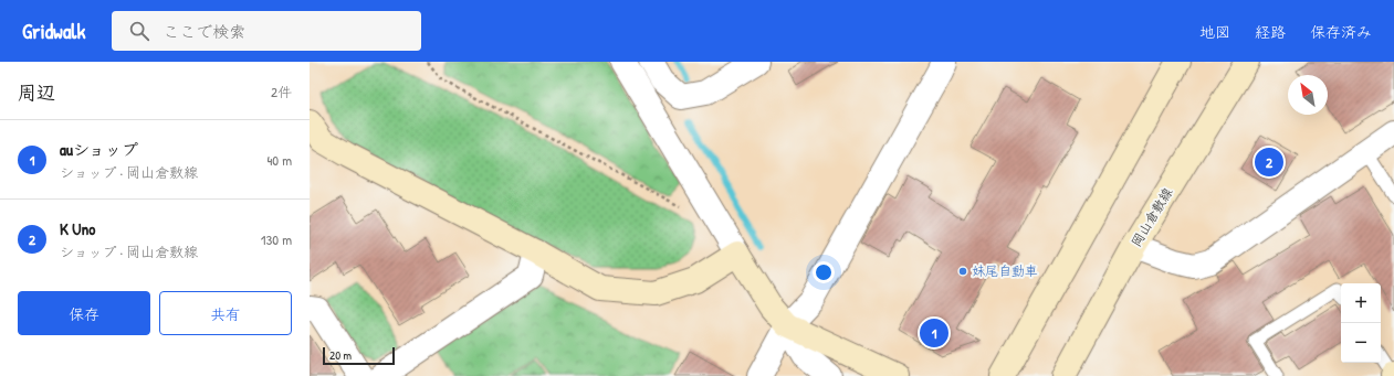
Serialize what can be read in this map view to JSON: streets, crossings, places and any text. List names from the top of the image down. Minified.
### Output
{"streets":{"main road":["岡山倉敷線"]},"places":["妹尾自動車"],"scale_bar":"20 m","north":"top left","page":{"header":"Gridwalk","search":"ここで検索","nav":["地図","経路","保存済み"],"heading":["周辺","2件"],"list":[{"mark":"1","name":"auショップ","note":"ショップ · 岡山倉敷線","value":"40 m"},{"mark":"2","name":"K Uno","note":"ショップ · 岡山倉敷線","value":"130 m"}],"pins":["2","1"],"buttons":["保存","共有"],"map_buttons":["+","−"],"scale":"20 m"}}
